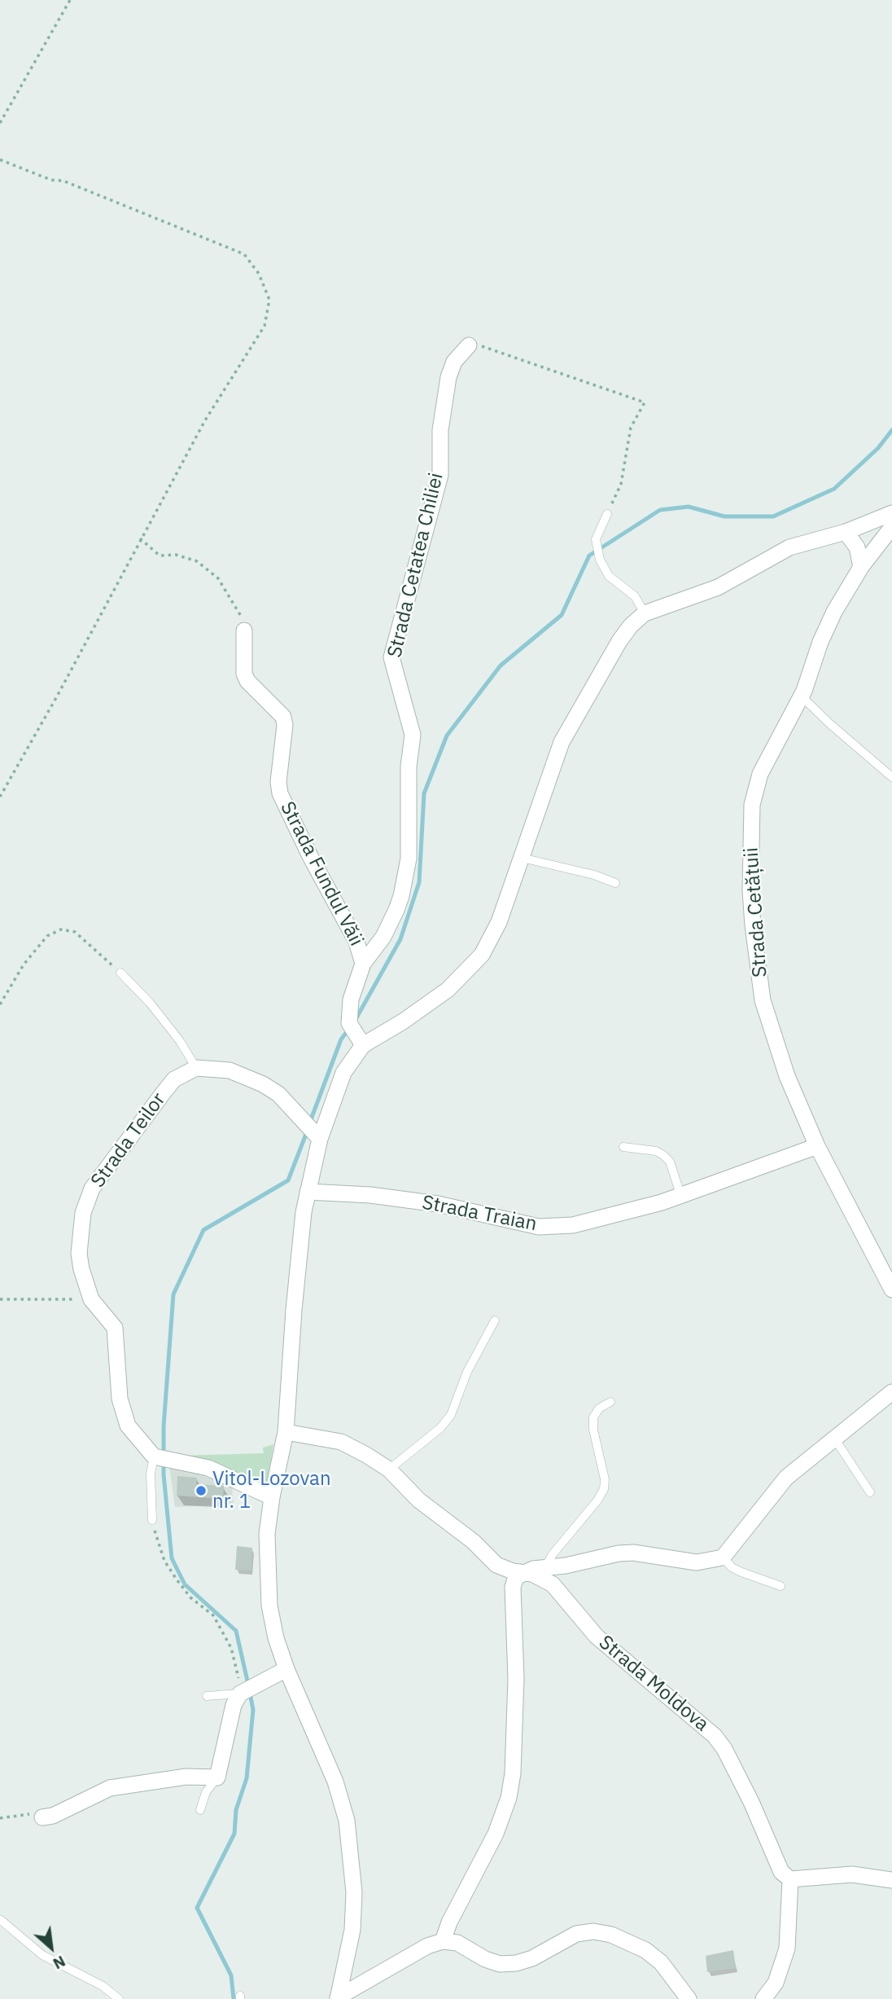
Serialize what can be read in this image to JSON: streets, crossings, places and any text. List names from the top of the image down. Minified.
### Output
{"streets":{"street":["Strada Cetatea Chiliei","Strada Fundul Văii","Strada Cetățuii","Strada Teilor","Strada Traian","Strada Moldova"]},"crossings":[["Strada Cetatea Chiliei","Strada Fundul Văii"],["Strada Cetățuii","Strada Traian"]],"places":["Vitol-Lozovan nr. 1"],"north":"bottom right"}
